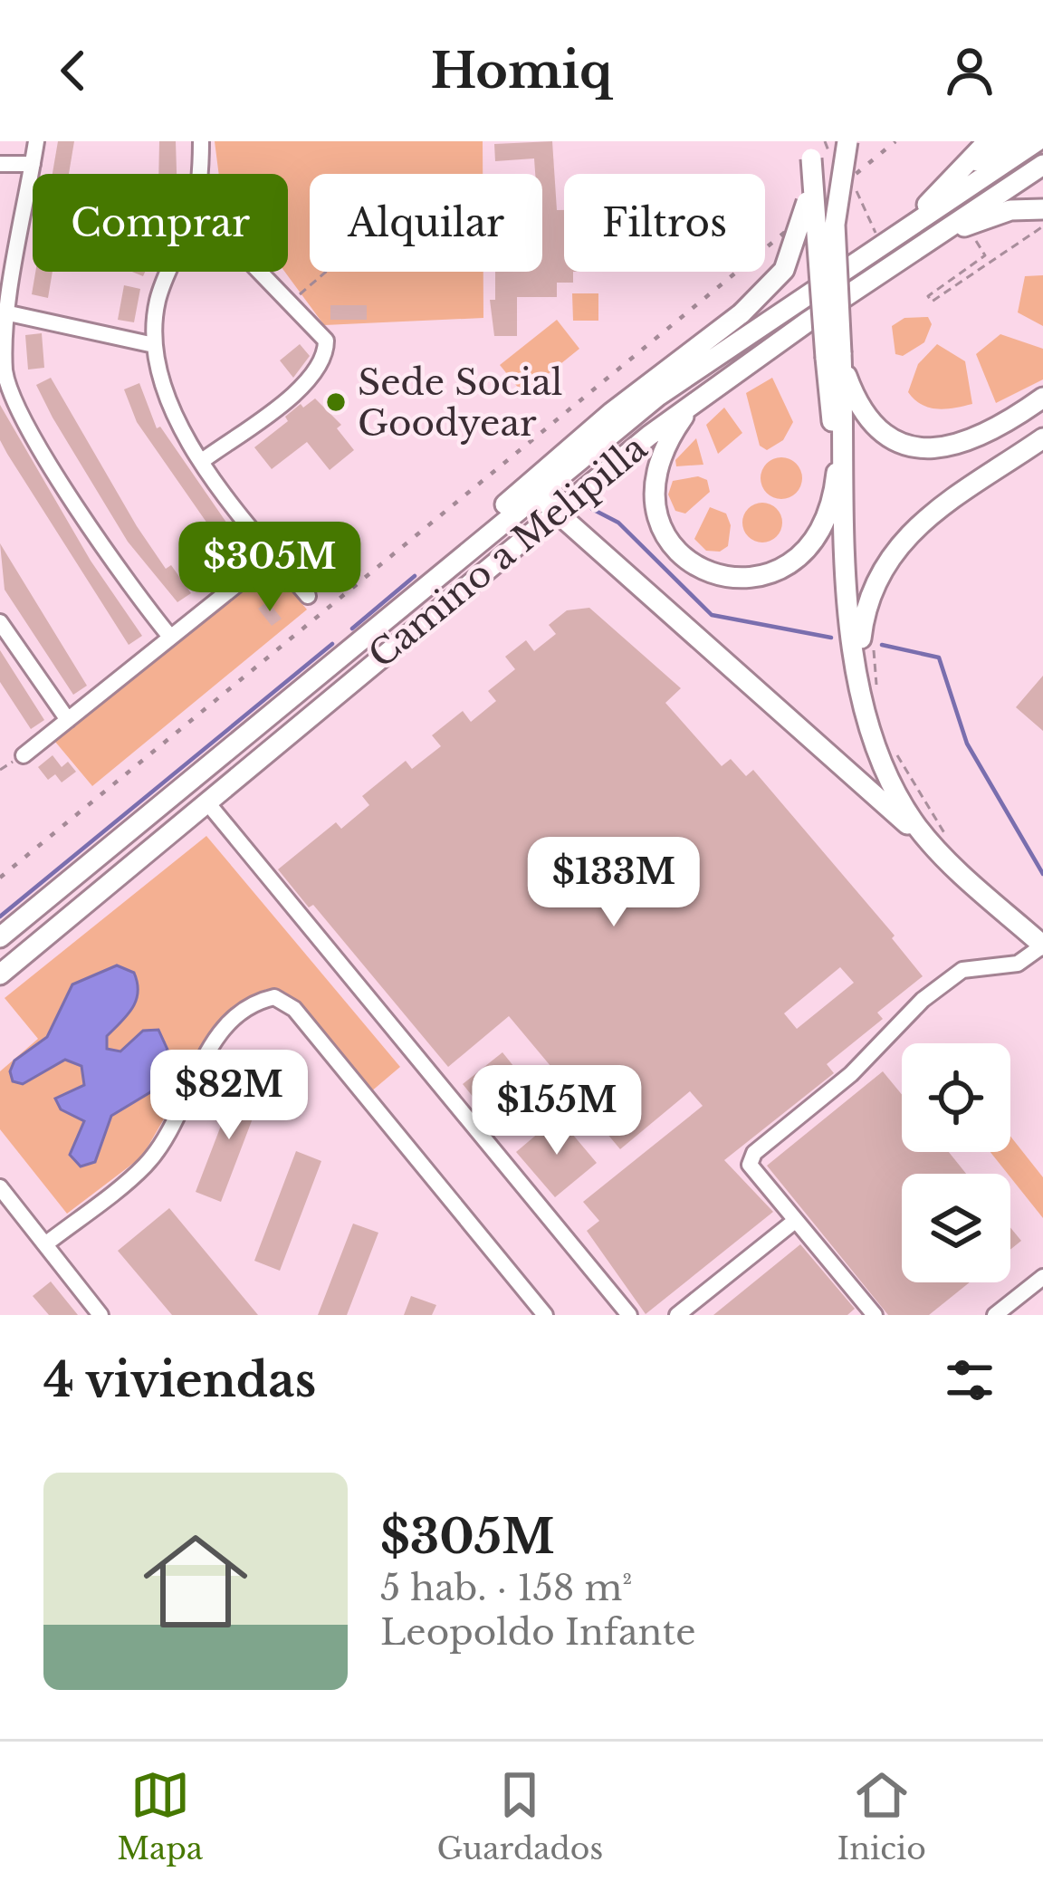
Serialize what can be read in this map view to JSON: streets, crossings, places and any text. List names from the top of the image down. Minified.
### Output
{"streets":{"main road":["Camino a Melipilla"]},"places":["Sede Social Goodyear"],"page":{"header":"Homiq","chip":["Comprar","Alquilar","Filtros"],"price":["$305M","$133M","$82M","$155M"],"heading":"4 viviendas","list":[{"name":"$305M","note":"5 hab. · 158 m² · Leopoldo Infante"}],"tabs":["Mapa","Guardados","Inicio"]}}
